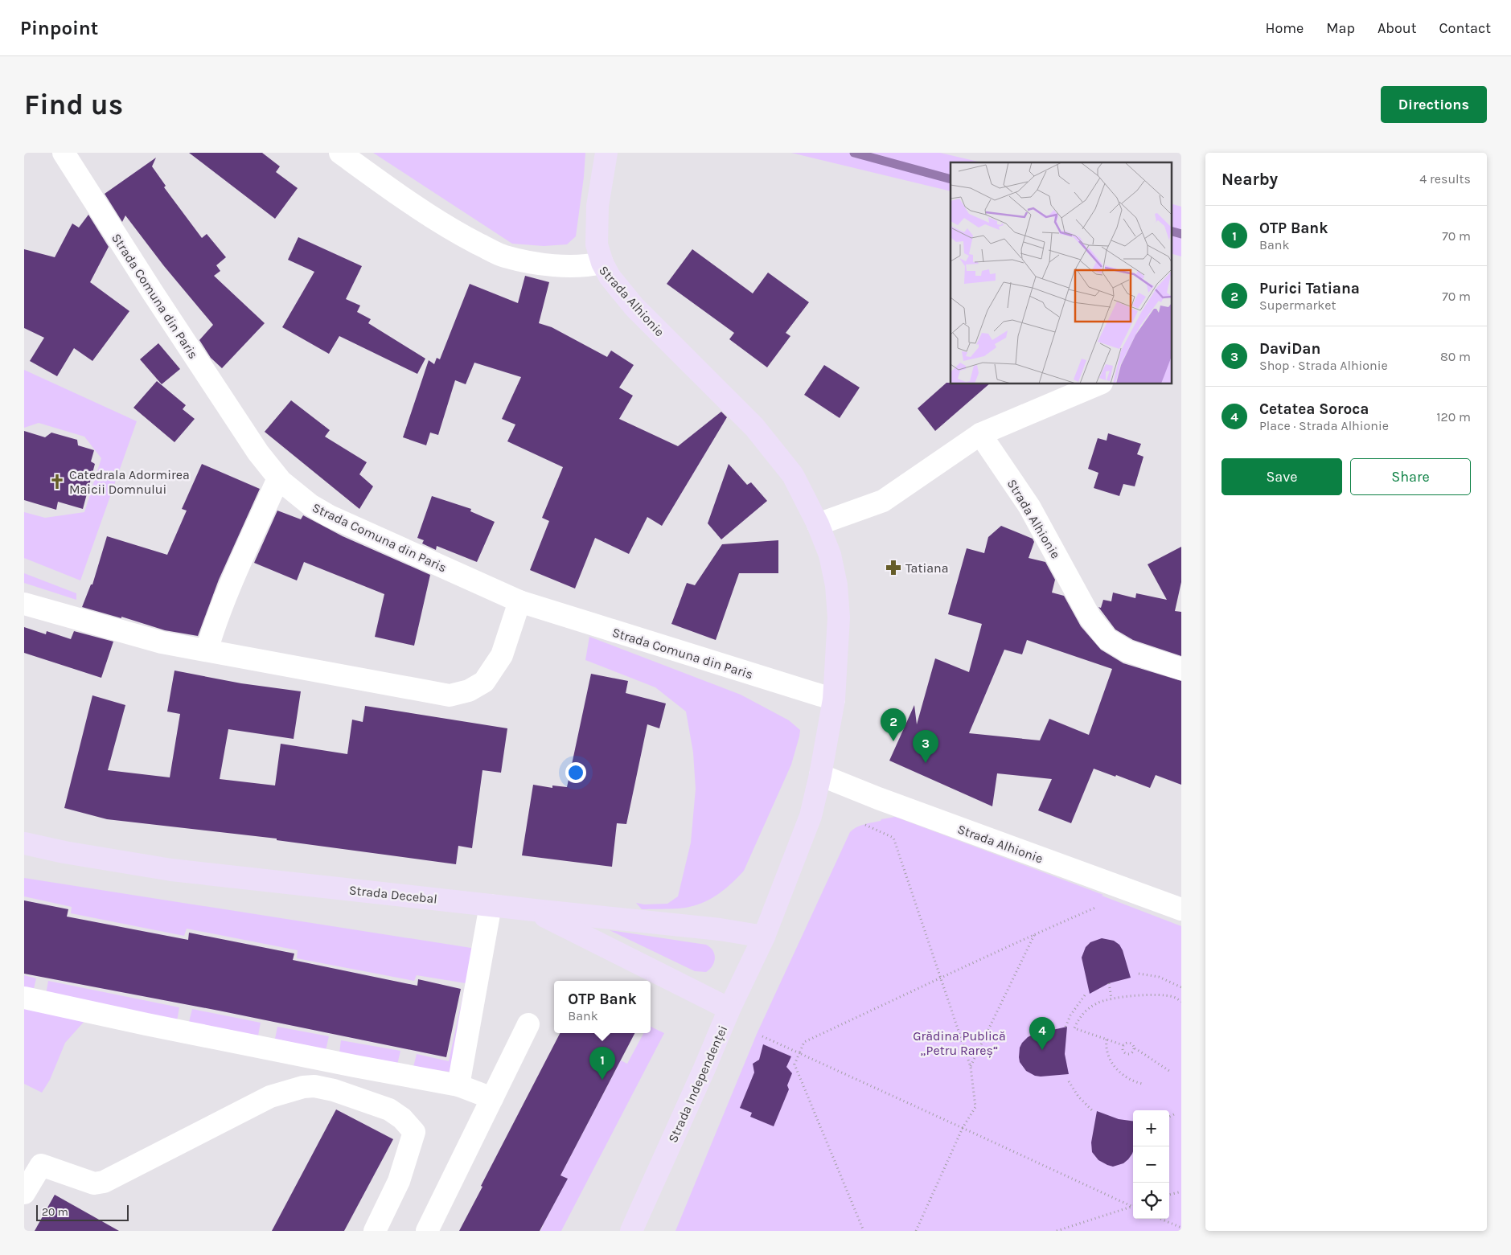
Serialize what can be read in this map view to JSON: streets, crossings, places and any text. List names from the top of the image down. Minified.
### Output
{"streets":{"main road":["Strada Alhionie","Strada Decebal","Strada Independenței"],"street":["Strada Comuna din Paris"]},"crossings":[["Strada Comuna din Paris","Strada Alhionie"],["Strada Alhionie","Strada Decebal"],["Strada Alhionie","Strada Independenței"],["Strada Decebal","Strada Independenței"]],"parks":["Grădina Publică „Petru Rareș“"],"places":{"church":["Catedrala Adormirea Maicii Domnului"],"pharmacy":["Tatiana"]},"scale_bar":"20 m","page":{"header":"Pinpoint","nav":["Home","Map","About","Contact"],"buttons":["Directions",["Save","Share"]],"title":"Find us","heading":["Nearby","4 results"],"list":[{"mark":"1","name":"OTP Bank","note":"Bank","value":"70 m"},{"mark":"2","name":"Purici Tatiana","note":"Supermarket","value":"70 m"},{"mark":"3","name":"DaviDan","note":"Shop · Strada Alhionie","value":"80 m"},{"mark":"4","name":"Cetatea Soroca","note":"Place · Strada Alhionie","value":"120 m"}],"pins":["2","3","4","1"],"popup":["OTP Bank","Bank"],"map_buttons":["+","−"],"scale":"20 m"}}
